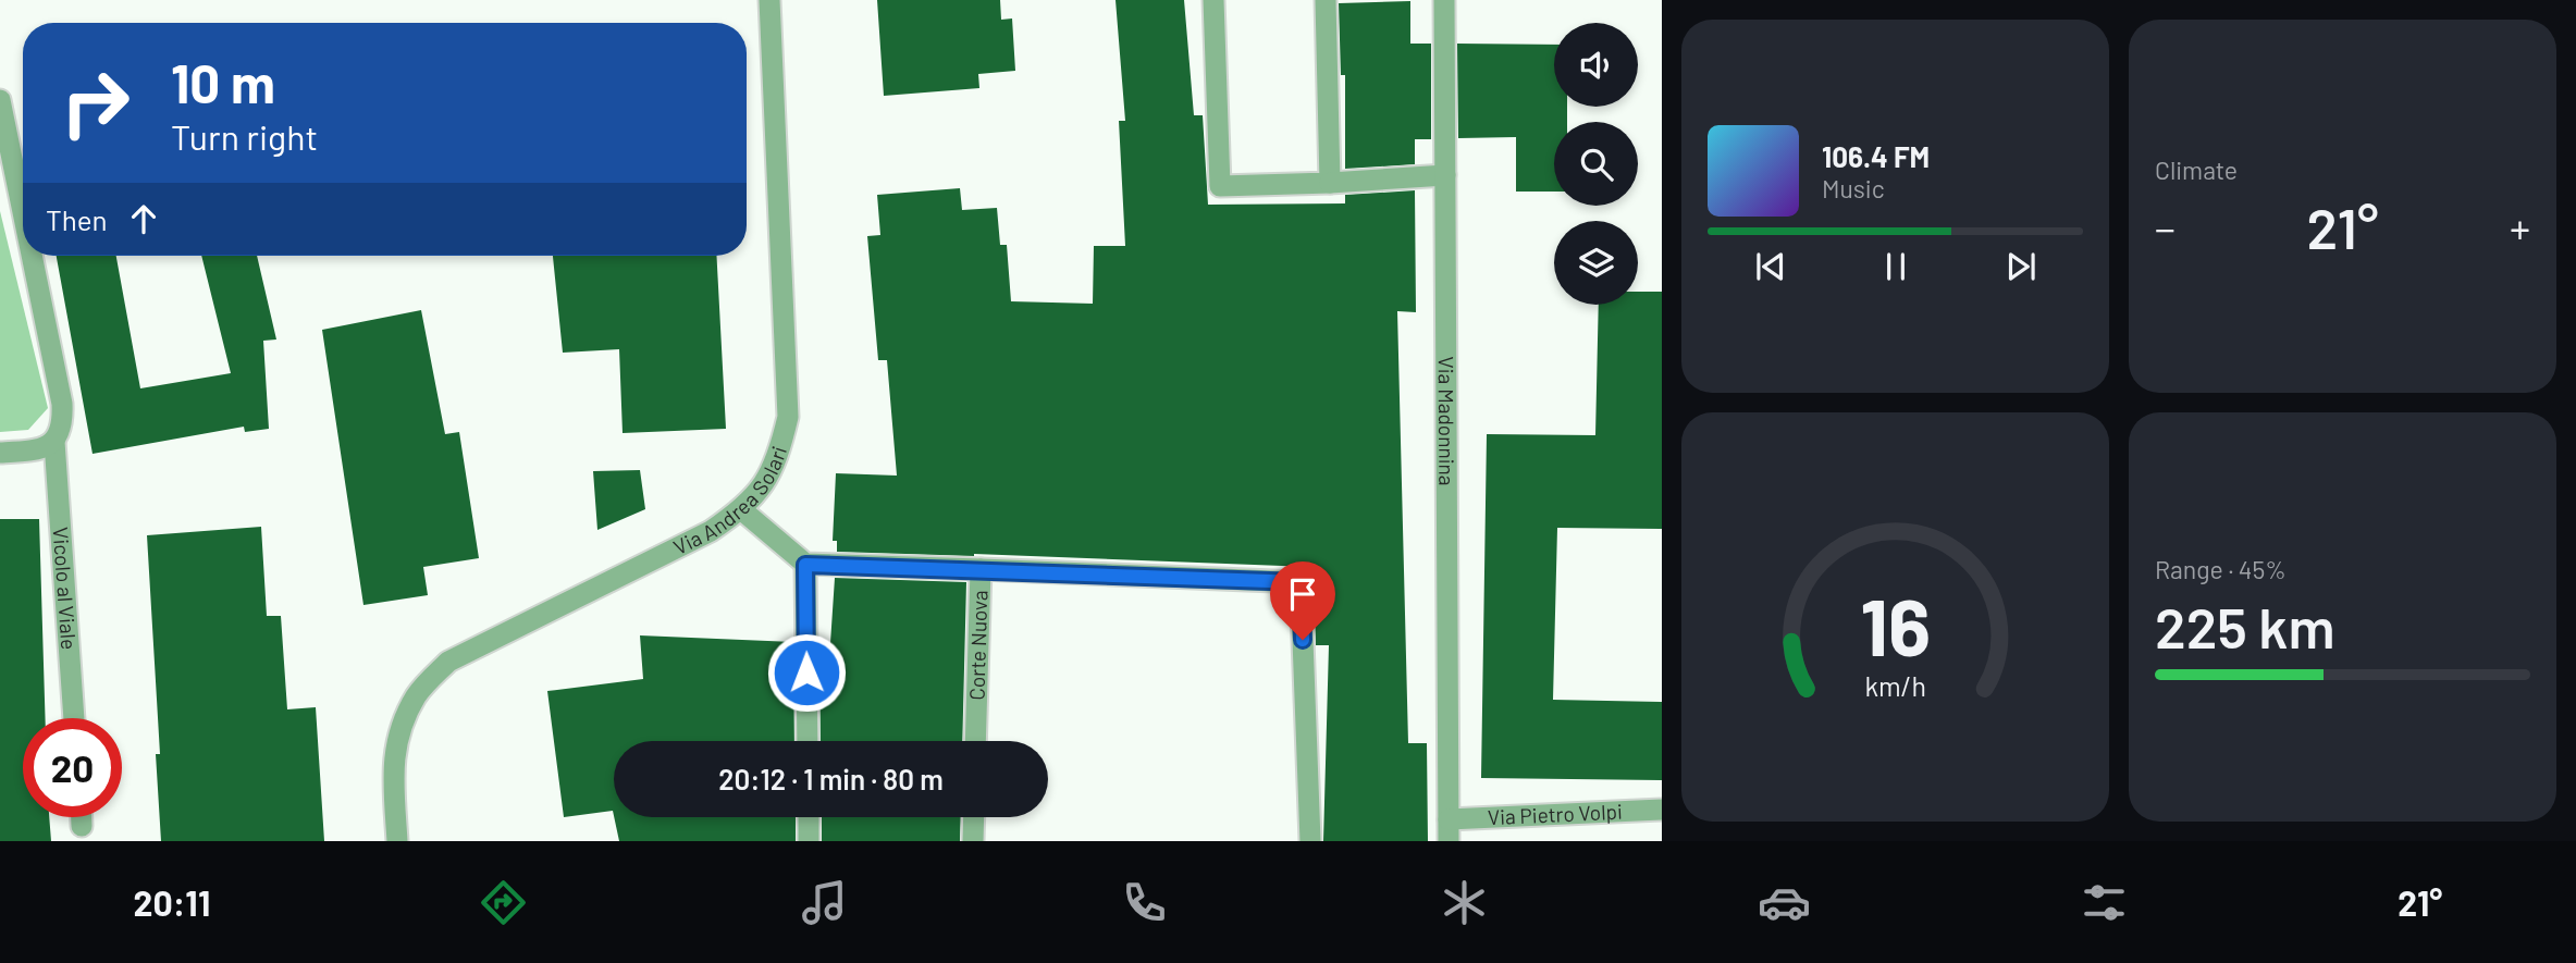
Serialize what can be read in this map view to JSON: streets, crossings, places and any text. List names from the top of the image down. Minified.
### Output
{"streets":{"street":["Via Madonnina","Via Andrea Solari","Vicolo al Viale","Corte Nuova","Via Pietro Volpi"]},"crossings":[["Via Madonnina","Via Pietro Volpi"]],"page":{"tile":["Climate",["Range · 45%","225 km"]],"turn":["10 m","Turn right"],"song":["106.4 FM","Music"],"then":"Then","heat":["−","21°","+"],"limit":"20","trip":"20:12 · 1 min · 80 m","tabs":["20:11","21°"],"gauge":["16","km/h"]}}
